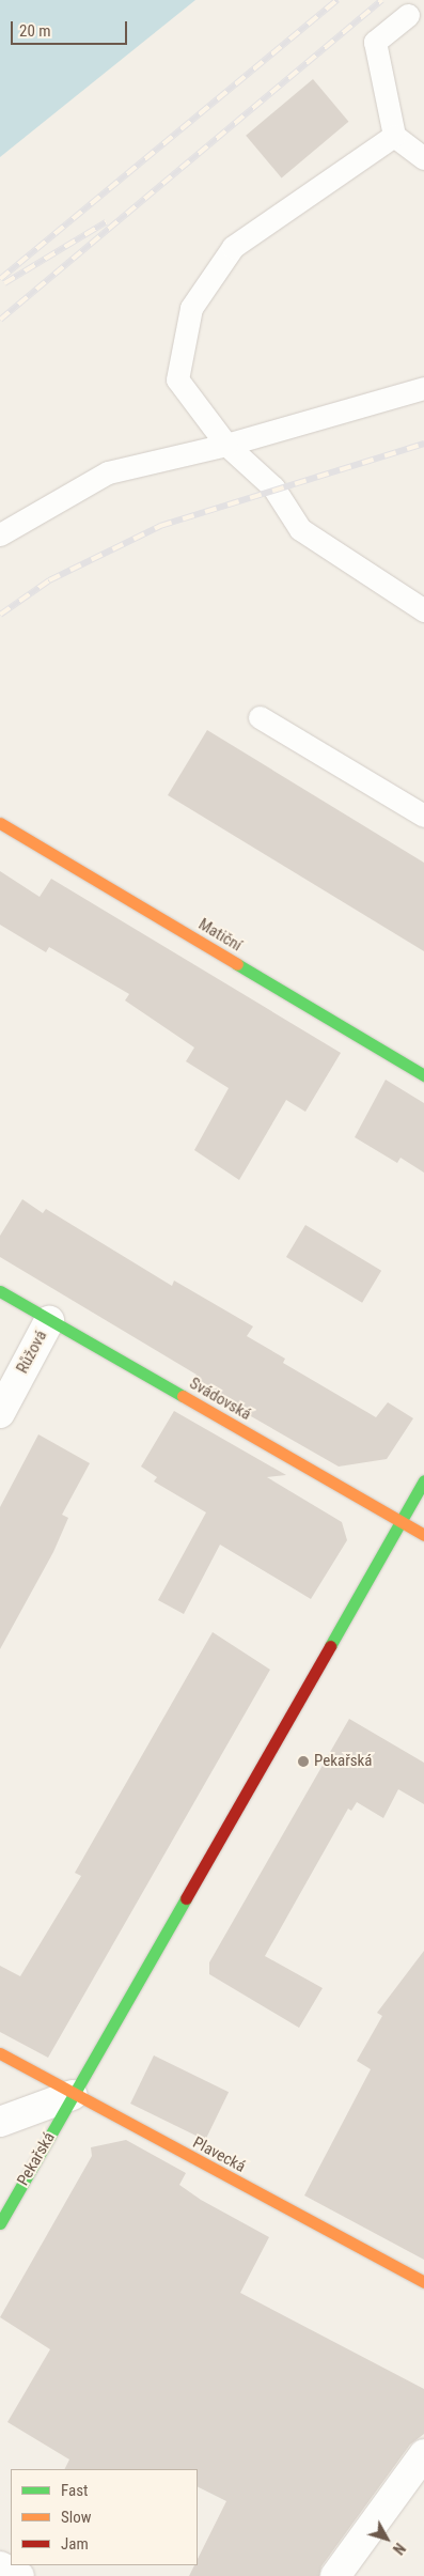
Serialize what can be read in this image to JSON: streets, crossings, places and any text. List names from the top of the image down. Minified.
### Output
{"streets":{"street":["Matiční","Růžová","Svádovská","Plavecká","Pekařská"]},"crossings":[["Růžová","Svádovská"],["Svádovská","Pekařská"],["Plavecká","Pekařská"]],"places":["Pekařská"],"legend":["Fast","Slow","Jam"],"scale_bar":"20 m","north":"bottom right"}
